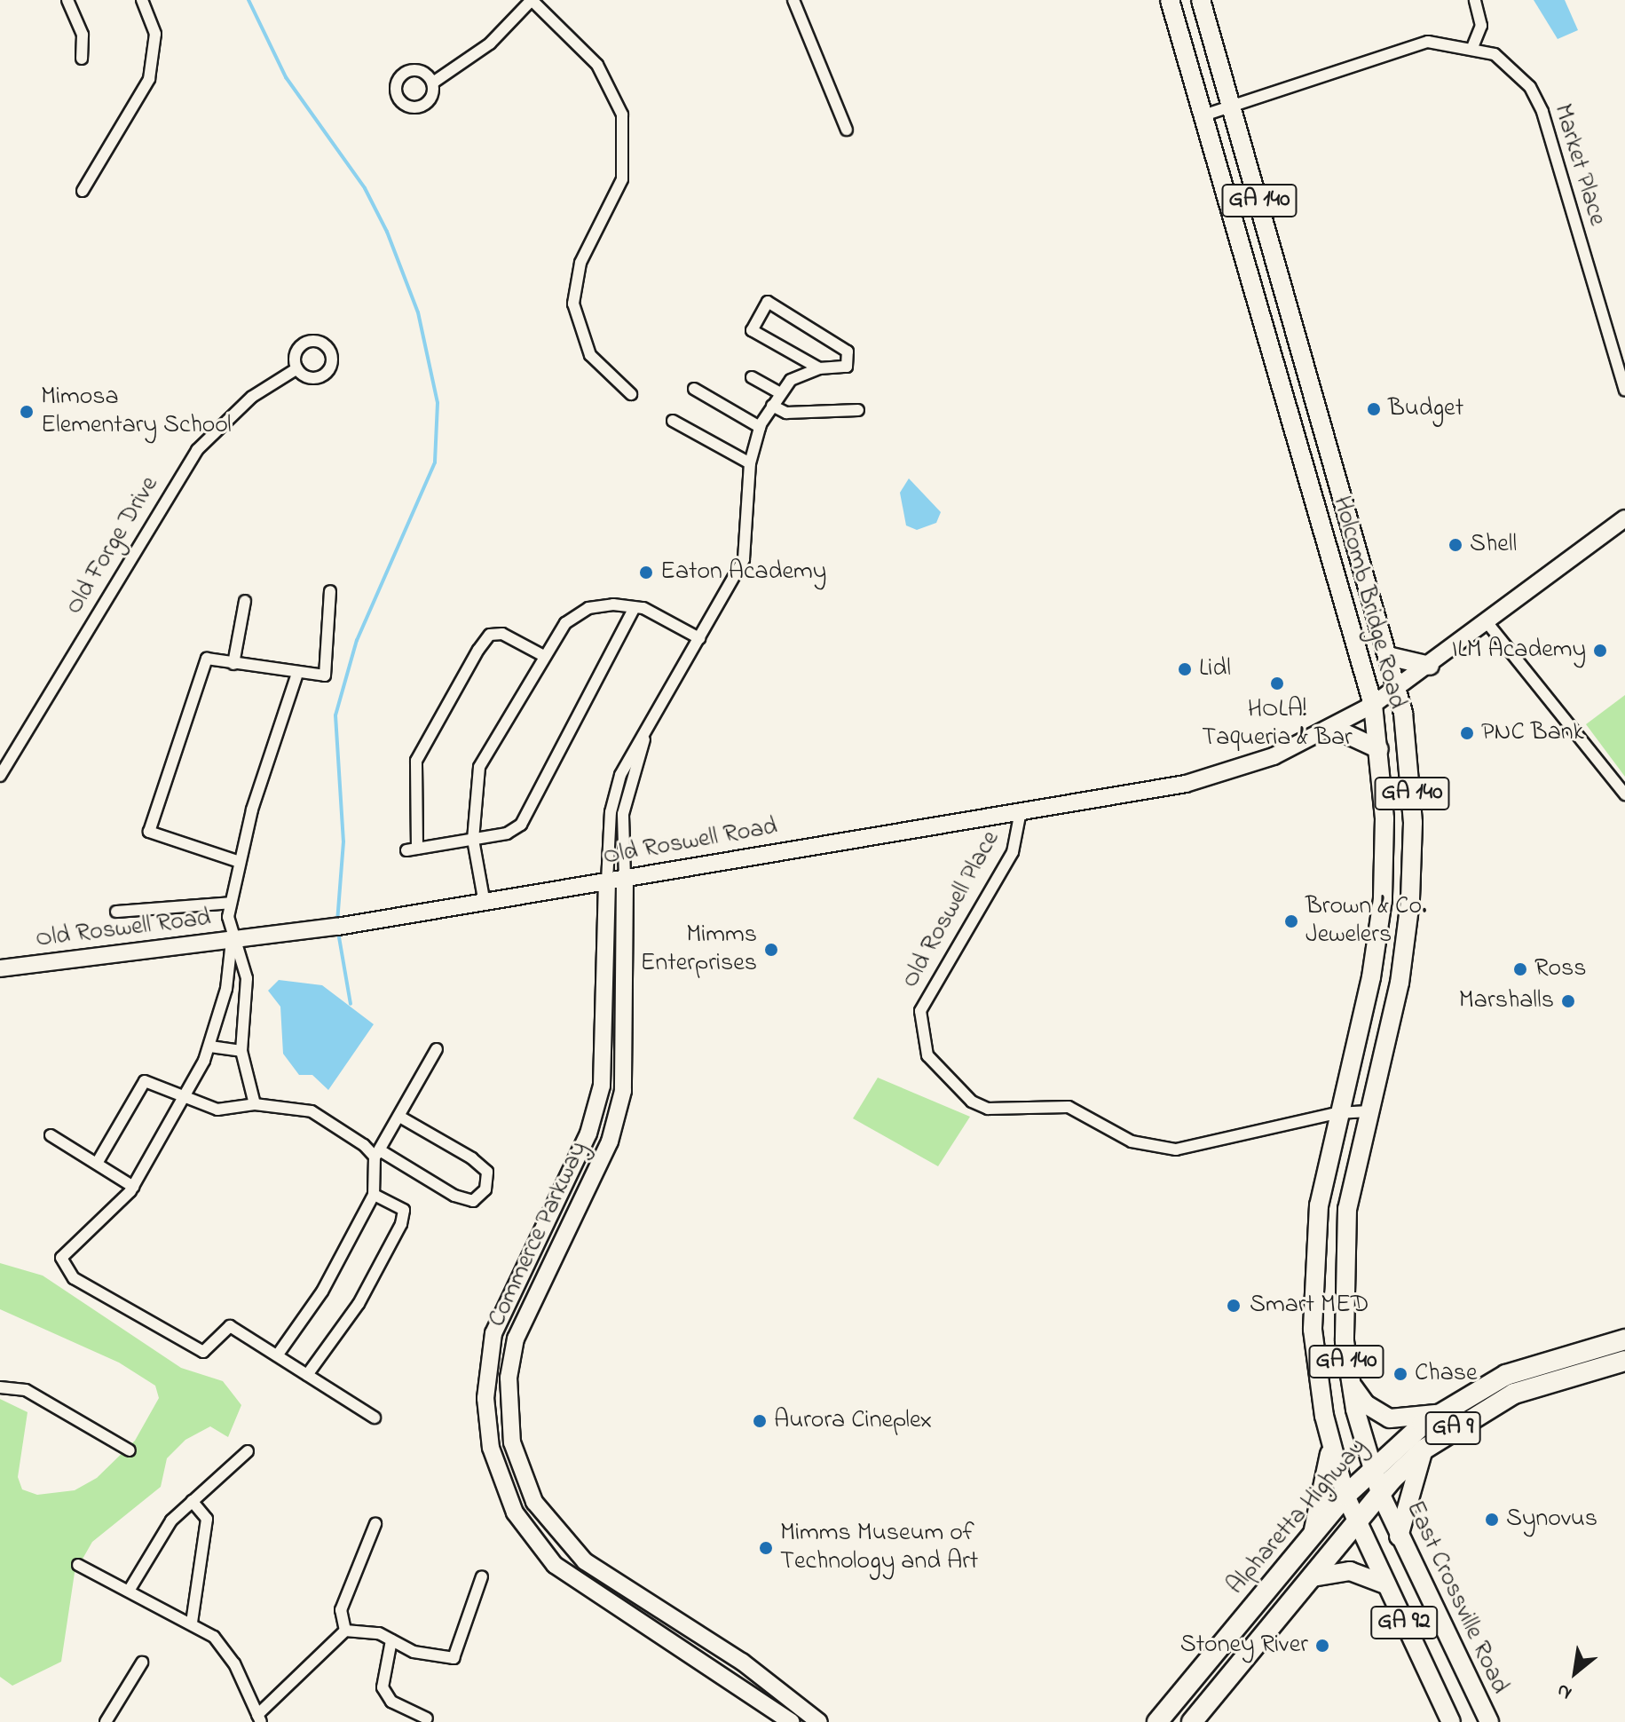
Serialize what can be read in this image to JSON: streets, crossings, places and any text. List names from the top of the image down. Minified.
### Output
{"streets":{"highway":["GA 9","Alpharetta Highway"],"main road":["GA 140","Holcomb Bridge Road","East Crossville Road","GA 92"],"street":["Market Place","Old Forge Drive","Old Roswell Road","Old Roswell Place","Commerce Parkway"]},"crossings":[["Market Place","Holcomb Bridge Road"],["GA 140","Holcomb Bridge Road"],["GA 140","Alpharetta Highway"],["Holcomb Bridge Road","Old Roswell Road"],["Holcomb Bridge Road","Old Roswell Place"],["Holcomb Bridge Road","Alpharetta Highway"],["Holcomb Bridge Road","East Crossville Road"],["Holcomb Bridge Road","GA 92"],["Old Roswell Road","Old Roswell Place"],["Old Roswell Road","Commerce Parkway"],["Alpharetta Highway","East Crossville Road"],["Alpharetta Highway","GA 92"]],"places":["Budget","Mimosa Elementary School","Shell","Eaton Academy","ILM Academy","Lidl","HOLA! Taqueria & Bar","PNC Bank","Brown & Co. Jewelers","Mimms Enterprises","Ross","Marshalls","Smart MED","Chase","Aurora Cineplex","Synovus","Mimms Museum of Technology and Art","Stoney River"],"north":"bottom left"}
